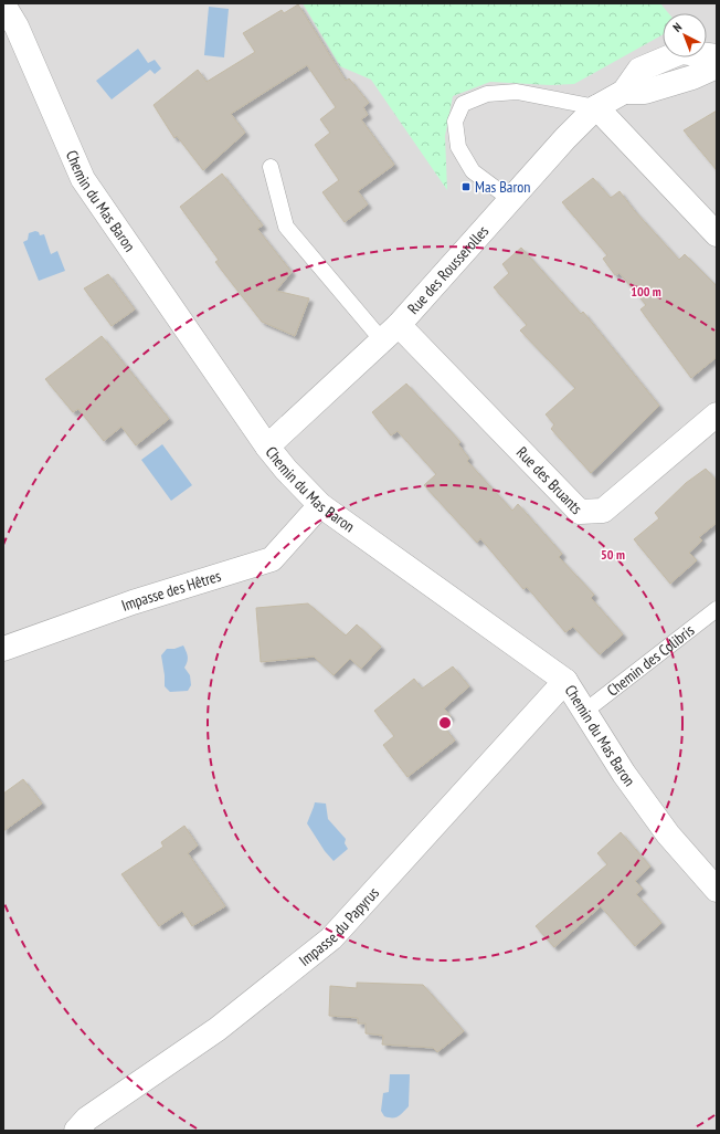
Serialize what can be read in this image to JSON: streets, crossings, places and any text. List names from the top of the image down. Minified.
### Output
{"streets":{"street":["Chemin du Mas Baron","Rue des Rousserolles","Rue des Bruants","Impasse des Hêtres","Impasse du Papyrus"],"lane":["Chemin des Colibris"]},"crossings":[["Chemin du Mas Baron","Rue des Rousserolles"],["Chemin du Mas Baron","Impasse des Hêtres"],["Chemin du Mas Baron","Chemin des Colibris"],["Chemin du Mas Baron","Impasse du Papyrus"],["Rue des Rousserolles","Rue des Bruants"]],"places":{"transit":["Mas Baron"]},"north":"top left","rings":["100 m","50 m"]}
